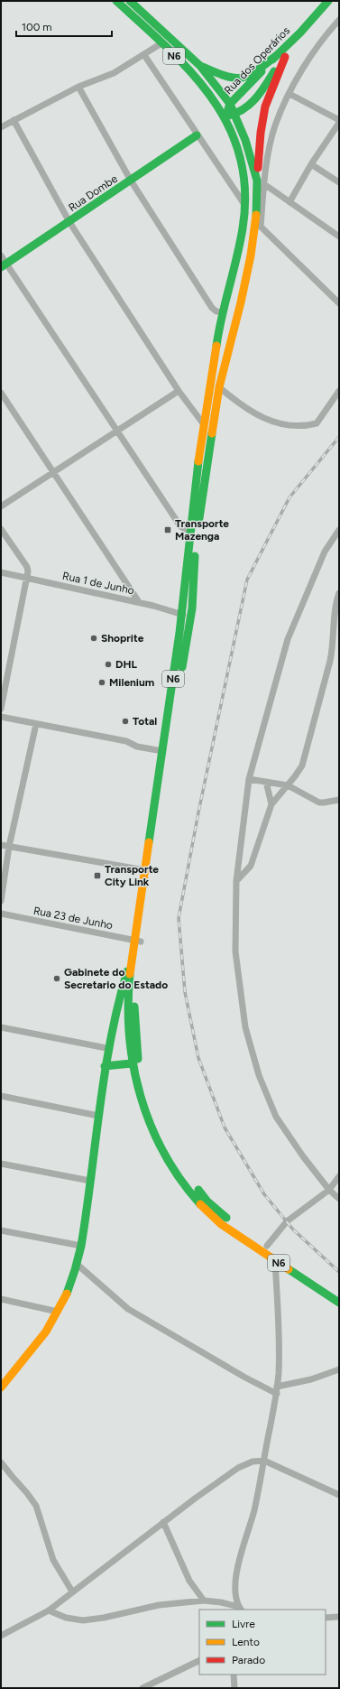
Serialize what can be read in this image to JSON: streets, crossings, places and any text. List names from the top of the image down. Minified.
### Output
{"streets":{"main road":["N6","Rua dos Operários","Rua Dombe"],"street":["Rua 1 de Junho","Rua 23 de Junho"]},"crossings":[["N6","Rua dos Operários"],["N6","Rua 1 de Junho"],["N6","Rua 23 de Junho"]],"places":{"transit":["Transporte Mazenga","Transporte City Link"],"other":["Shoprite","DHL","Milenium","Total","Gabinete do Secretario do Estado"]},"legend":["Livre","Lento","Parado"],"scale_bar":"100 m"}
